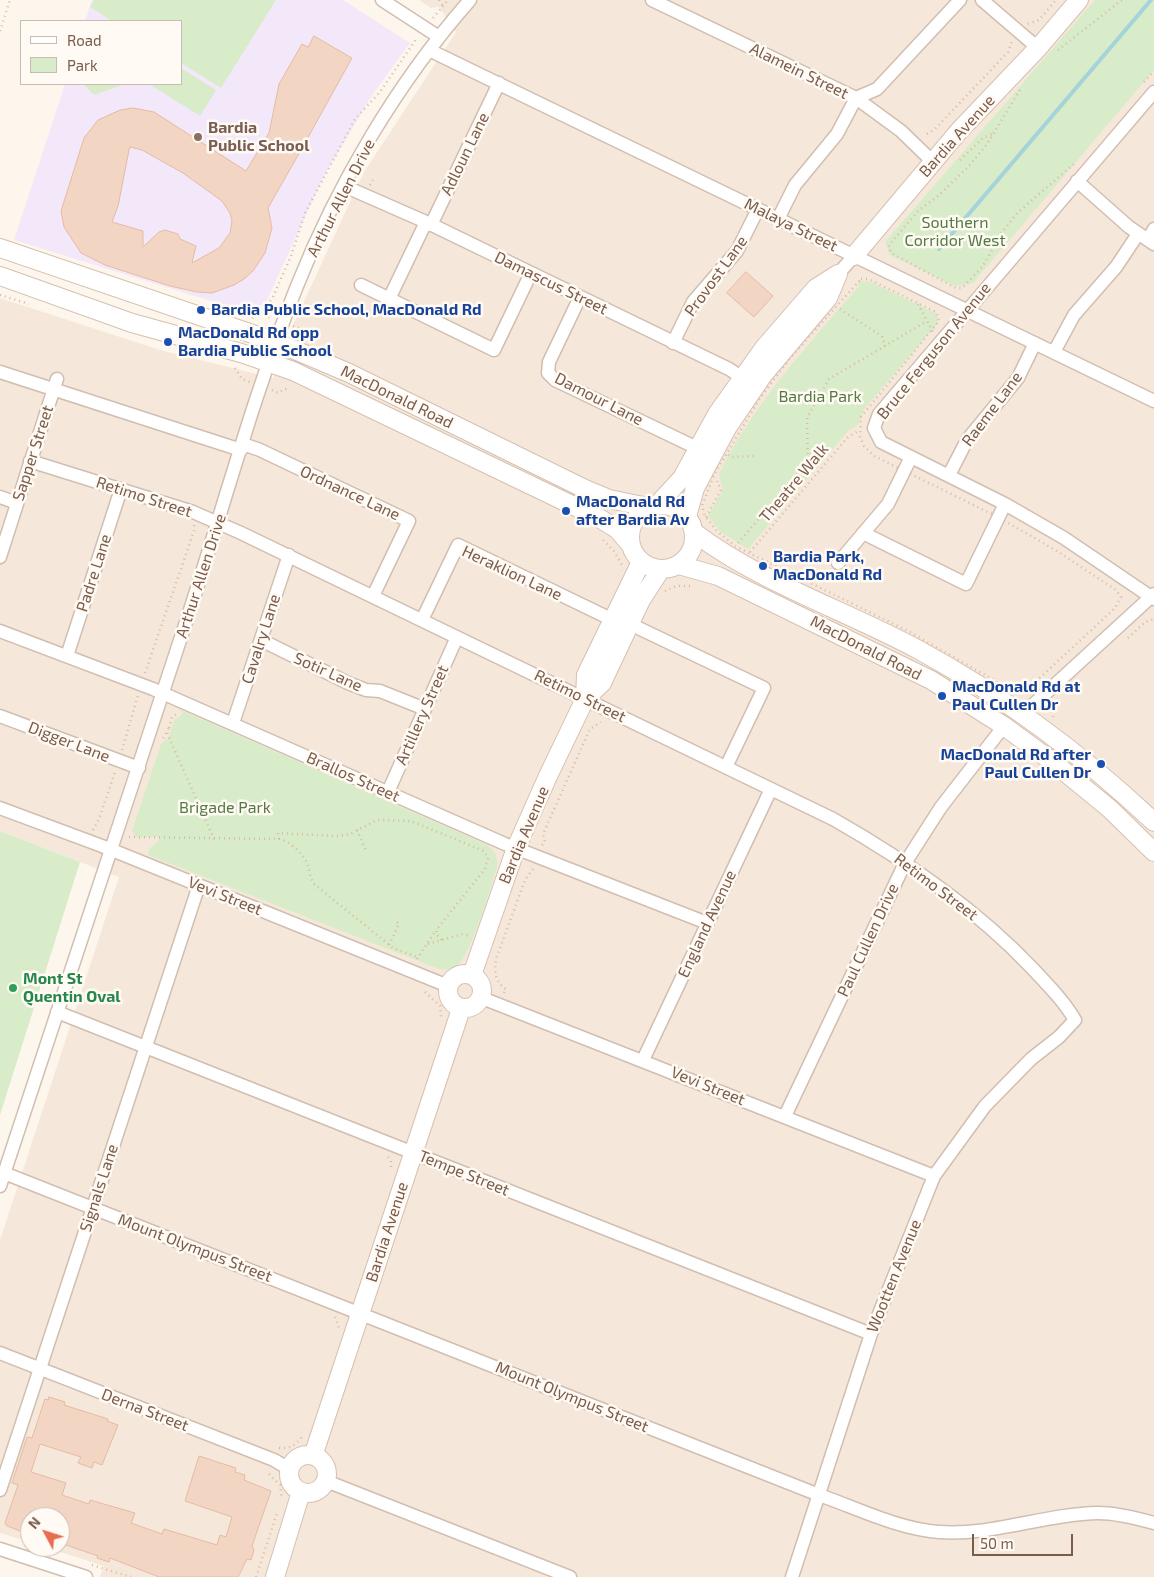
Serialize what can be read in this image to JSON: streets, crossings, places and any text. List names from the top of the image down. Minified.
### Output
{"streets":{"street":["Alamein Street","Bardia Avenue","Adloun Lane","Arthur Allen Drive","Malaya Street","Provost Lane","Damascus Street","Bruce Ferguson Avenue","MacDonald Road","Damour Lane","Raeme Lane","Sapper Street","Ordnance Lane","Retimo Street","Padre Lane","Heraklion Lane","Cavalry Lane","Sotir Lane","Artillery Street","Digger Lane","Brallos Street","Vevi Street","England Avenue","Paul Cullen Drive","Tempe Street","Signals Lane","Mount Olympus Street","Wootten Avenue","Derna Street"],"path":["Theatre Walk"]},"crossings":[["Alamein Street","Bardia Avenue"],["Bardia Avenue","Malaya Street"],["Bardia Avenue","Damascus Street"],["Bardia Avenue","MacDonald Road"],["Bardia Avenue","Damour Lane"],["Bardia Avenue","Retimo Street"],["Bardia Avenue","Heraklion Lane"],["Bardia Avenue","Brallos Street"],["Bardia Avenue","Vevi Street"],["Bardia Avenue","Tempe Street"],["Bardia Avenue","Mount Olympus Street"],["Bardia Avenue","Derna Street"],["Adloun Lane","Malaya Street"],["Adloun Lane","Damascus Street"],["Arthur Allen Drive","Malaya Street"],["Arthur Allen Drive","Damascus Street"],["Arthur Allen Drive","MacDonald Road"],["Arthur Allen Drive","Ordnance Lane"],["Arthur Allen Drive","Retimo Street"],["Arthur Allen Drive","Digger Lane"],["Arthur Allen Drive","Brallos Street"],["Arthur Allen Drive","Vevi Street"],["Arthur Allen Drive","Tempe Street"],["Arthur Allen Drive","Mount Olympus Street"],["Malaya Street","Provost Lane"],["Malaya Street","Bruce Ferguson Avenue"],["Malaya Street","Raeme Lane"],["Provost Lane","Damascus Street"],["Damascus Street","Damour Lane"],["Bruce Ferguson Avenue","Raeme Lane"],["MacDonald Road","Paul Cullen Drive"],["Sapper Street","Ordnance Lane"],["Sapper Street","Retimo Street"],["Ordnance Lane","Retimo Street"],["Retimo Street","Padre Lane"],["Retimo Street","Heraklion Lane"],["Retimo Street","Cavalry Lane"],["Retimo Street","Artillery Street"],["Retimo Street","England Avenue"],["Retimo Street","Paul Cullen Drive"],["Retimo Street","Wootten Avenue"],["Padre Lane","Brallos Street"],["Cavalry Lane","Sotir Lane"],["Cavalry Lane","Brallos Street"],["Sotir Lane","Artillery Street"],["Artillery Street","Brallos Street"],["Brallos Street","England Avenue"],["Vevi Street","England Avenue"],["Vevi Street","Paul Cullen Drive"],["Vevi Street","Signals Lane"],["Vevi Street","Wootten Avenue"],["Tempe Street","Signals Lane"],["Tempe Street","Wootten Avenue"],["Signals Lane","Mount Olympus Street"],["Signals Lane","Derna Street"],["Mount Olympus Street","Wootten Avenue"]],"parks":["Southern Corridor West","Bardia Park","Brigade Park"],"places":["Bardia Public School","Bardia Public School, MacDonald Rd","MacDonald Rd opp Bardia Public School","MacDonald Rd after Bardia Av","Bardia Park, MacDonald Rd","MacDonald Rd at Paul Cullen Dr","MacDonald Rd after Paul Cullen Dr","Mont St Quentin Oval"],"legend":["Road","Park"],"scale_bar":"50 m","north":"top left"}
